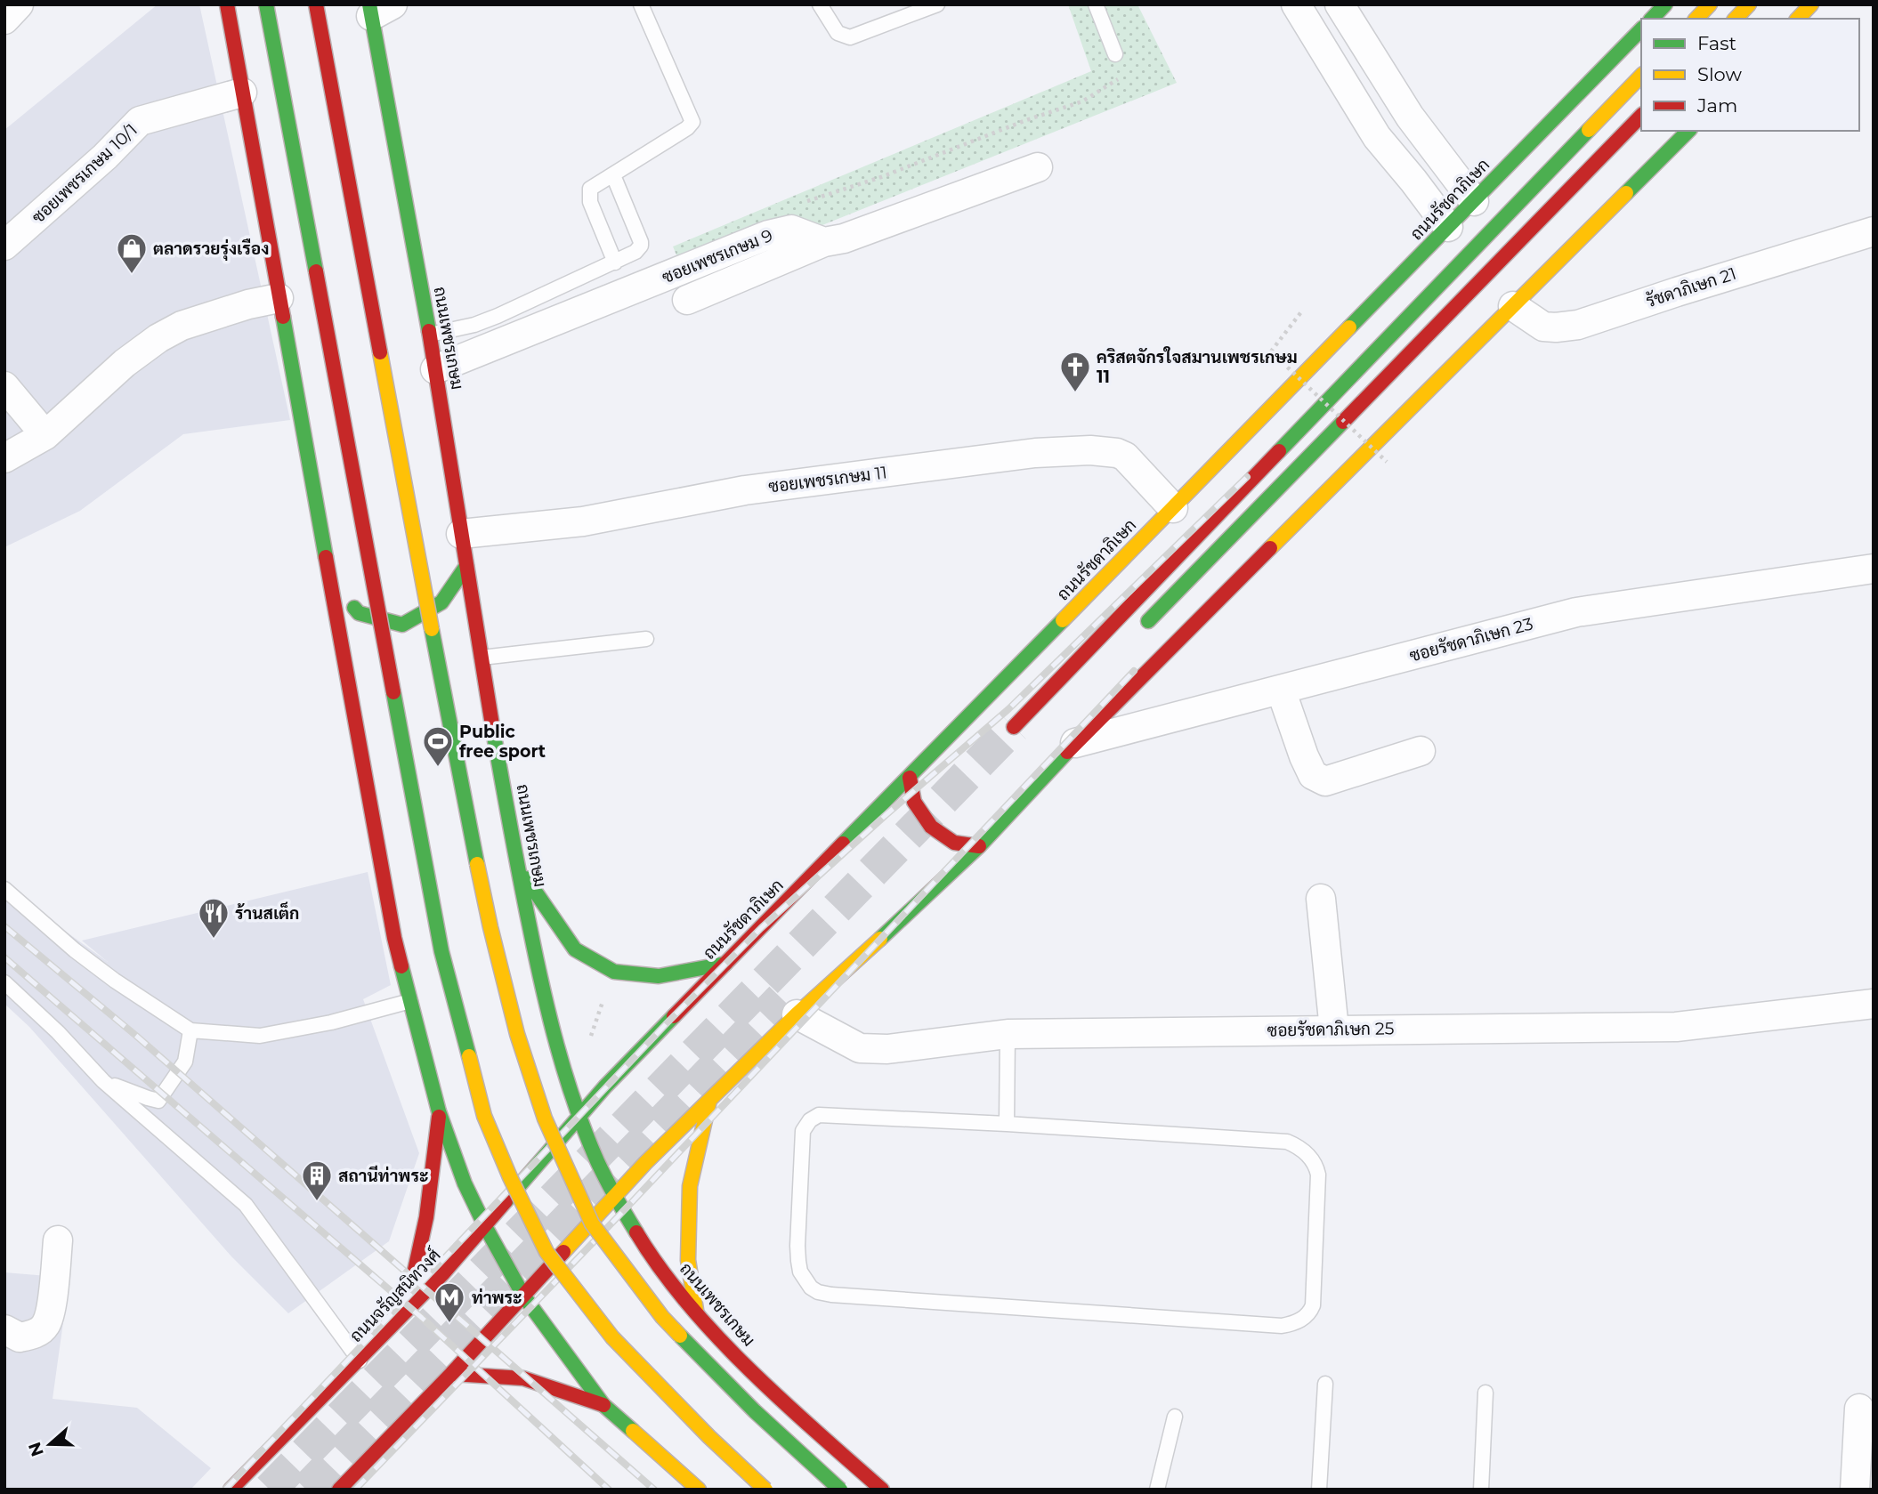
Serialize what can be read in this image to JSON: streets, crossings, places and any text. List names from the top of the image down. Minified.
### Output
{"streets":{"main road":["ถนนรัชดาภิเษก","ถนนเพชรเกษม","ถนนจรัญสนิทวงศ์"],"street":["ซอยเพชรเกษม 10/1","ซอยเพชรเกษม 9","รัชดาภิเษก 21","ซอยเพชรเกษม 11","ซอยรัชดาภิเษก 23","ซอยรัชดาภิเษก 25"]},"crossings":[["ถนนรัชดาภิเษก","ถนนเพชรเกษม"],["ถนนรัชดาภิเษก","ซอยเพชรเกษม 11"],["ถนนรัชดาภิเษก","ถนนจรัญสนิทวงศ์"],["ซอยเพชรเกษม 9","ถนนเพชรเกษม"],["ถนนเพชรเกษม","ซอยเพชรเกษม 11"],["ถนนเพชรเกษม","ถนนจรัญสนิทวงศ์"]],"places":{"shop":["ตลาดรวยรุ่งเรือง"],"church":["คริสตจักรใจสมานเพชรเกษม 11"],"sports":["Public free sport"],"restaurant":["ร้านสเต็ก"],"building":["สถานีท่าพระ"],"metro station":["ท่าพระ"]},"legend":["Fast","Slow","Jam"],"north":"left"}
